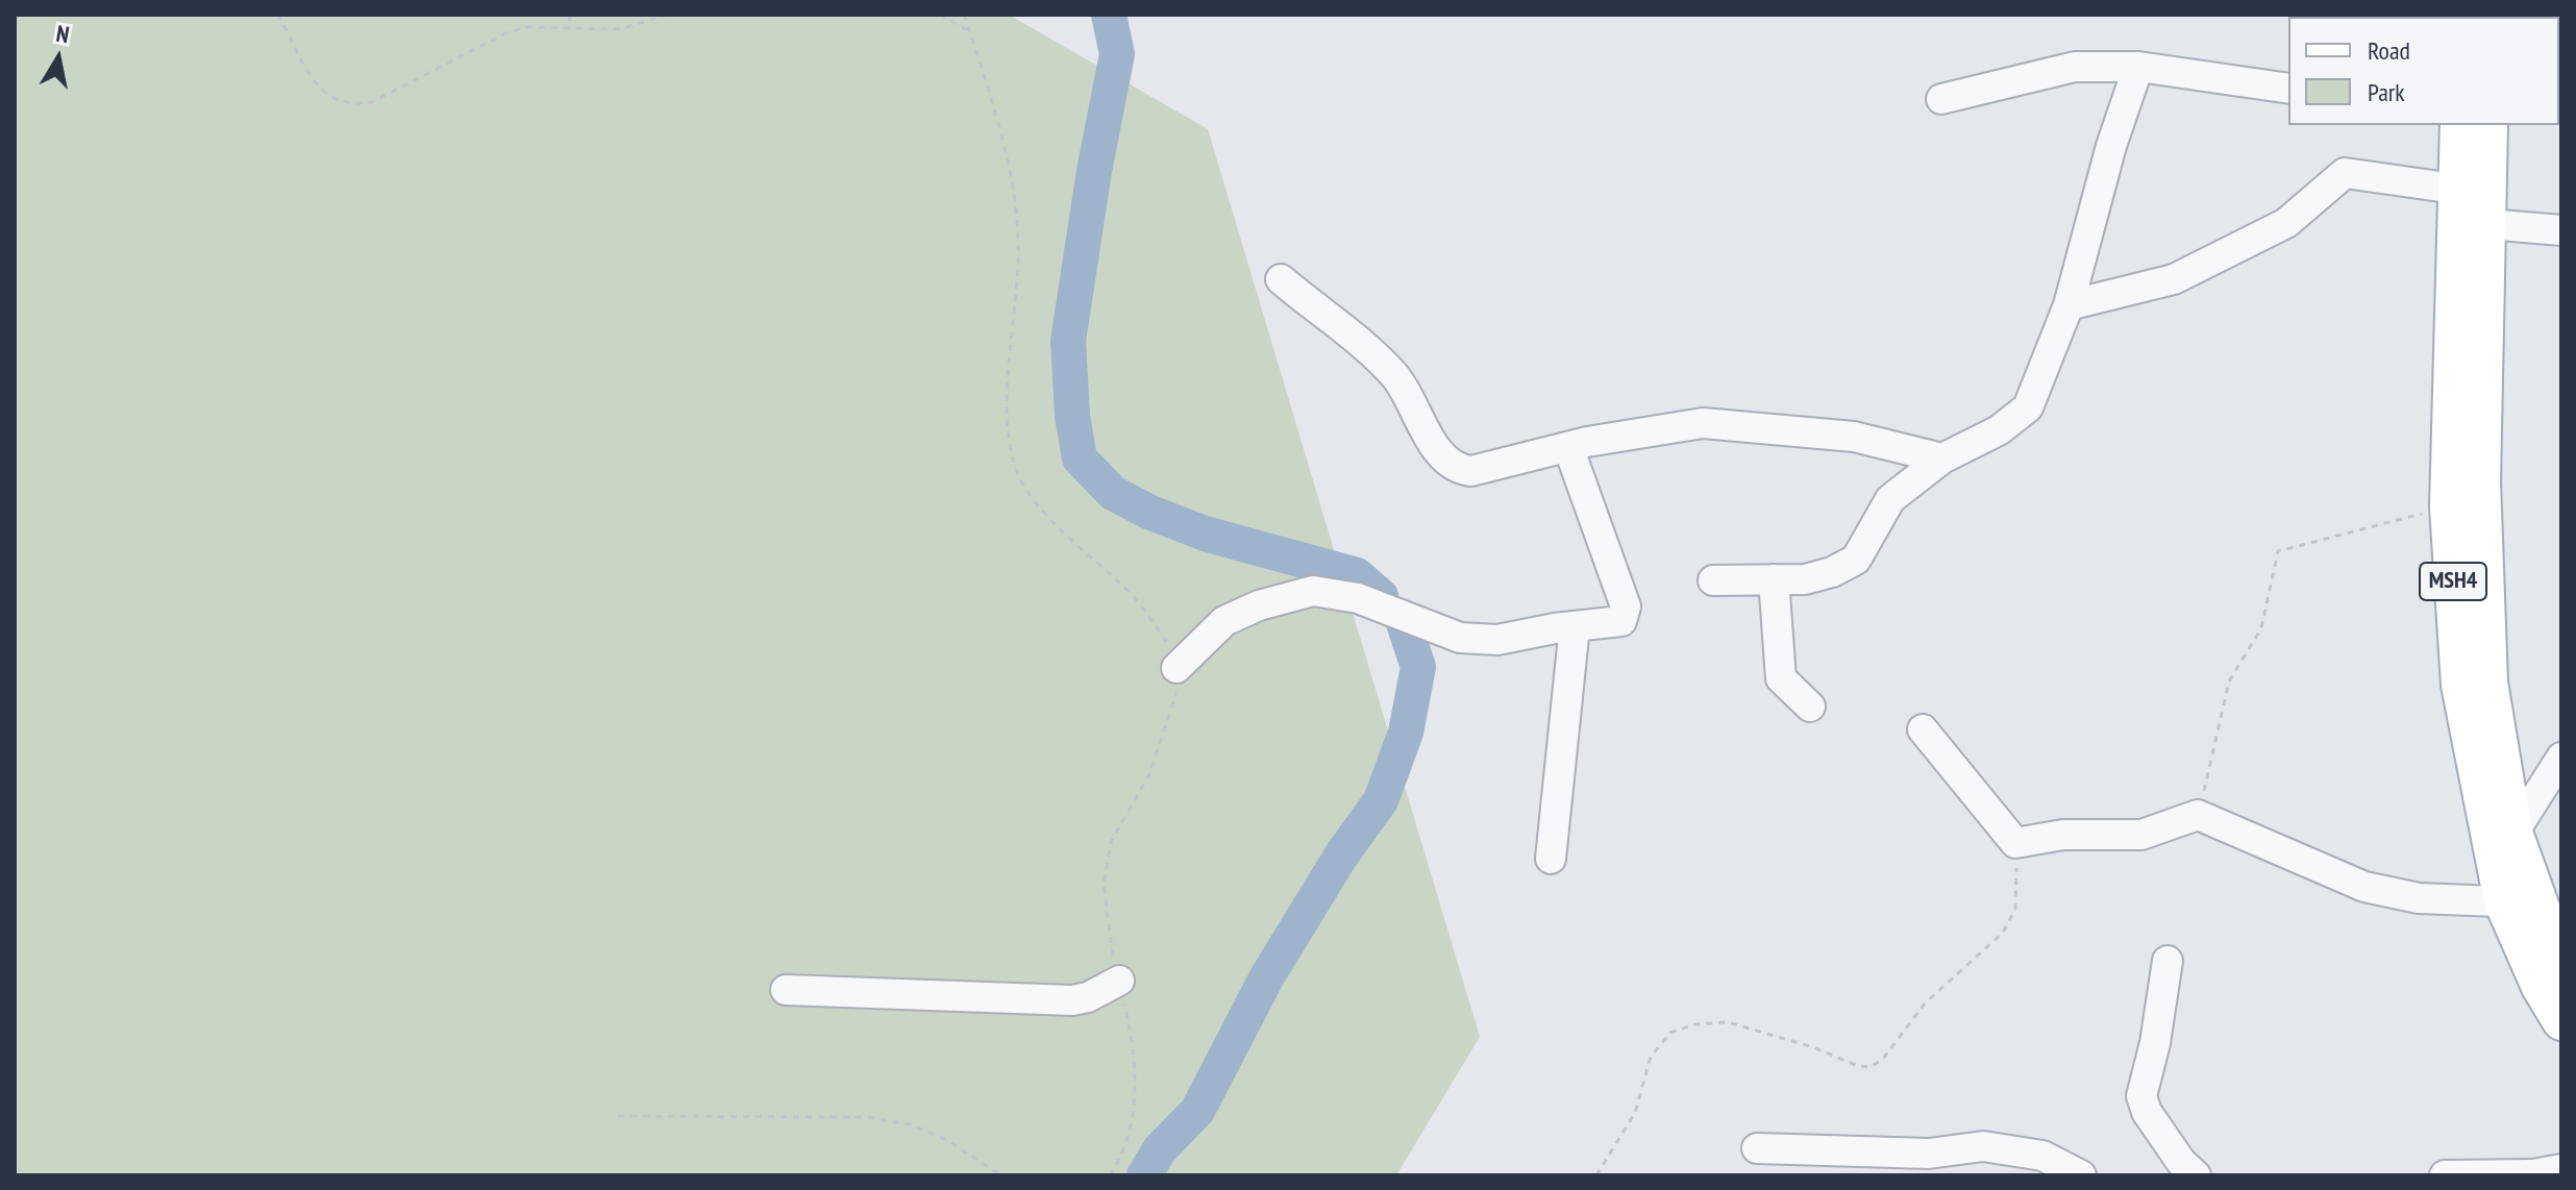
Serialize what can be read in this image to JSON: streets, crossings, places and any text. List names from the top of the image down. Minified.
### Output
{"streets":{"main road":["MSH4"]},"legend":["Road","Park"],"north":"top"}
